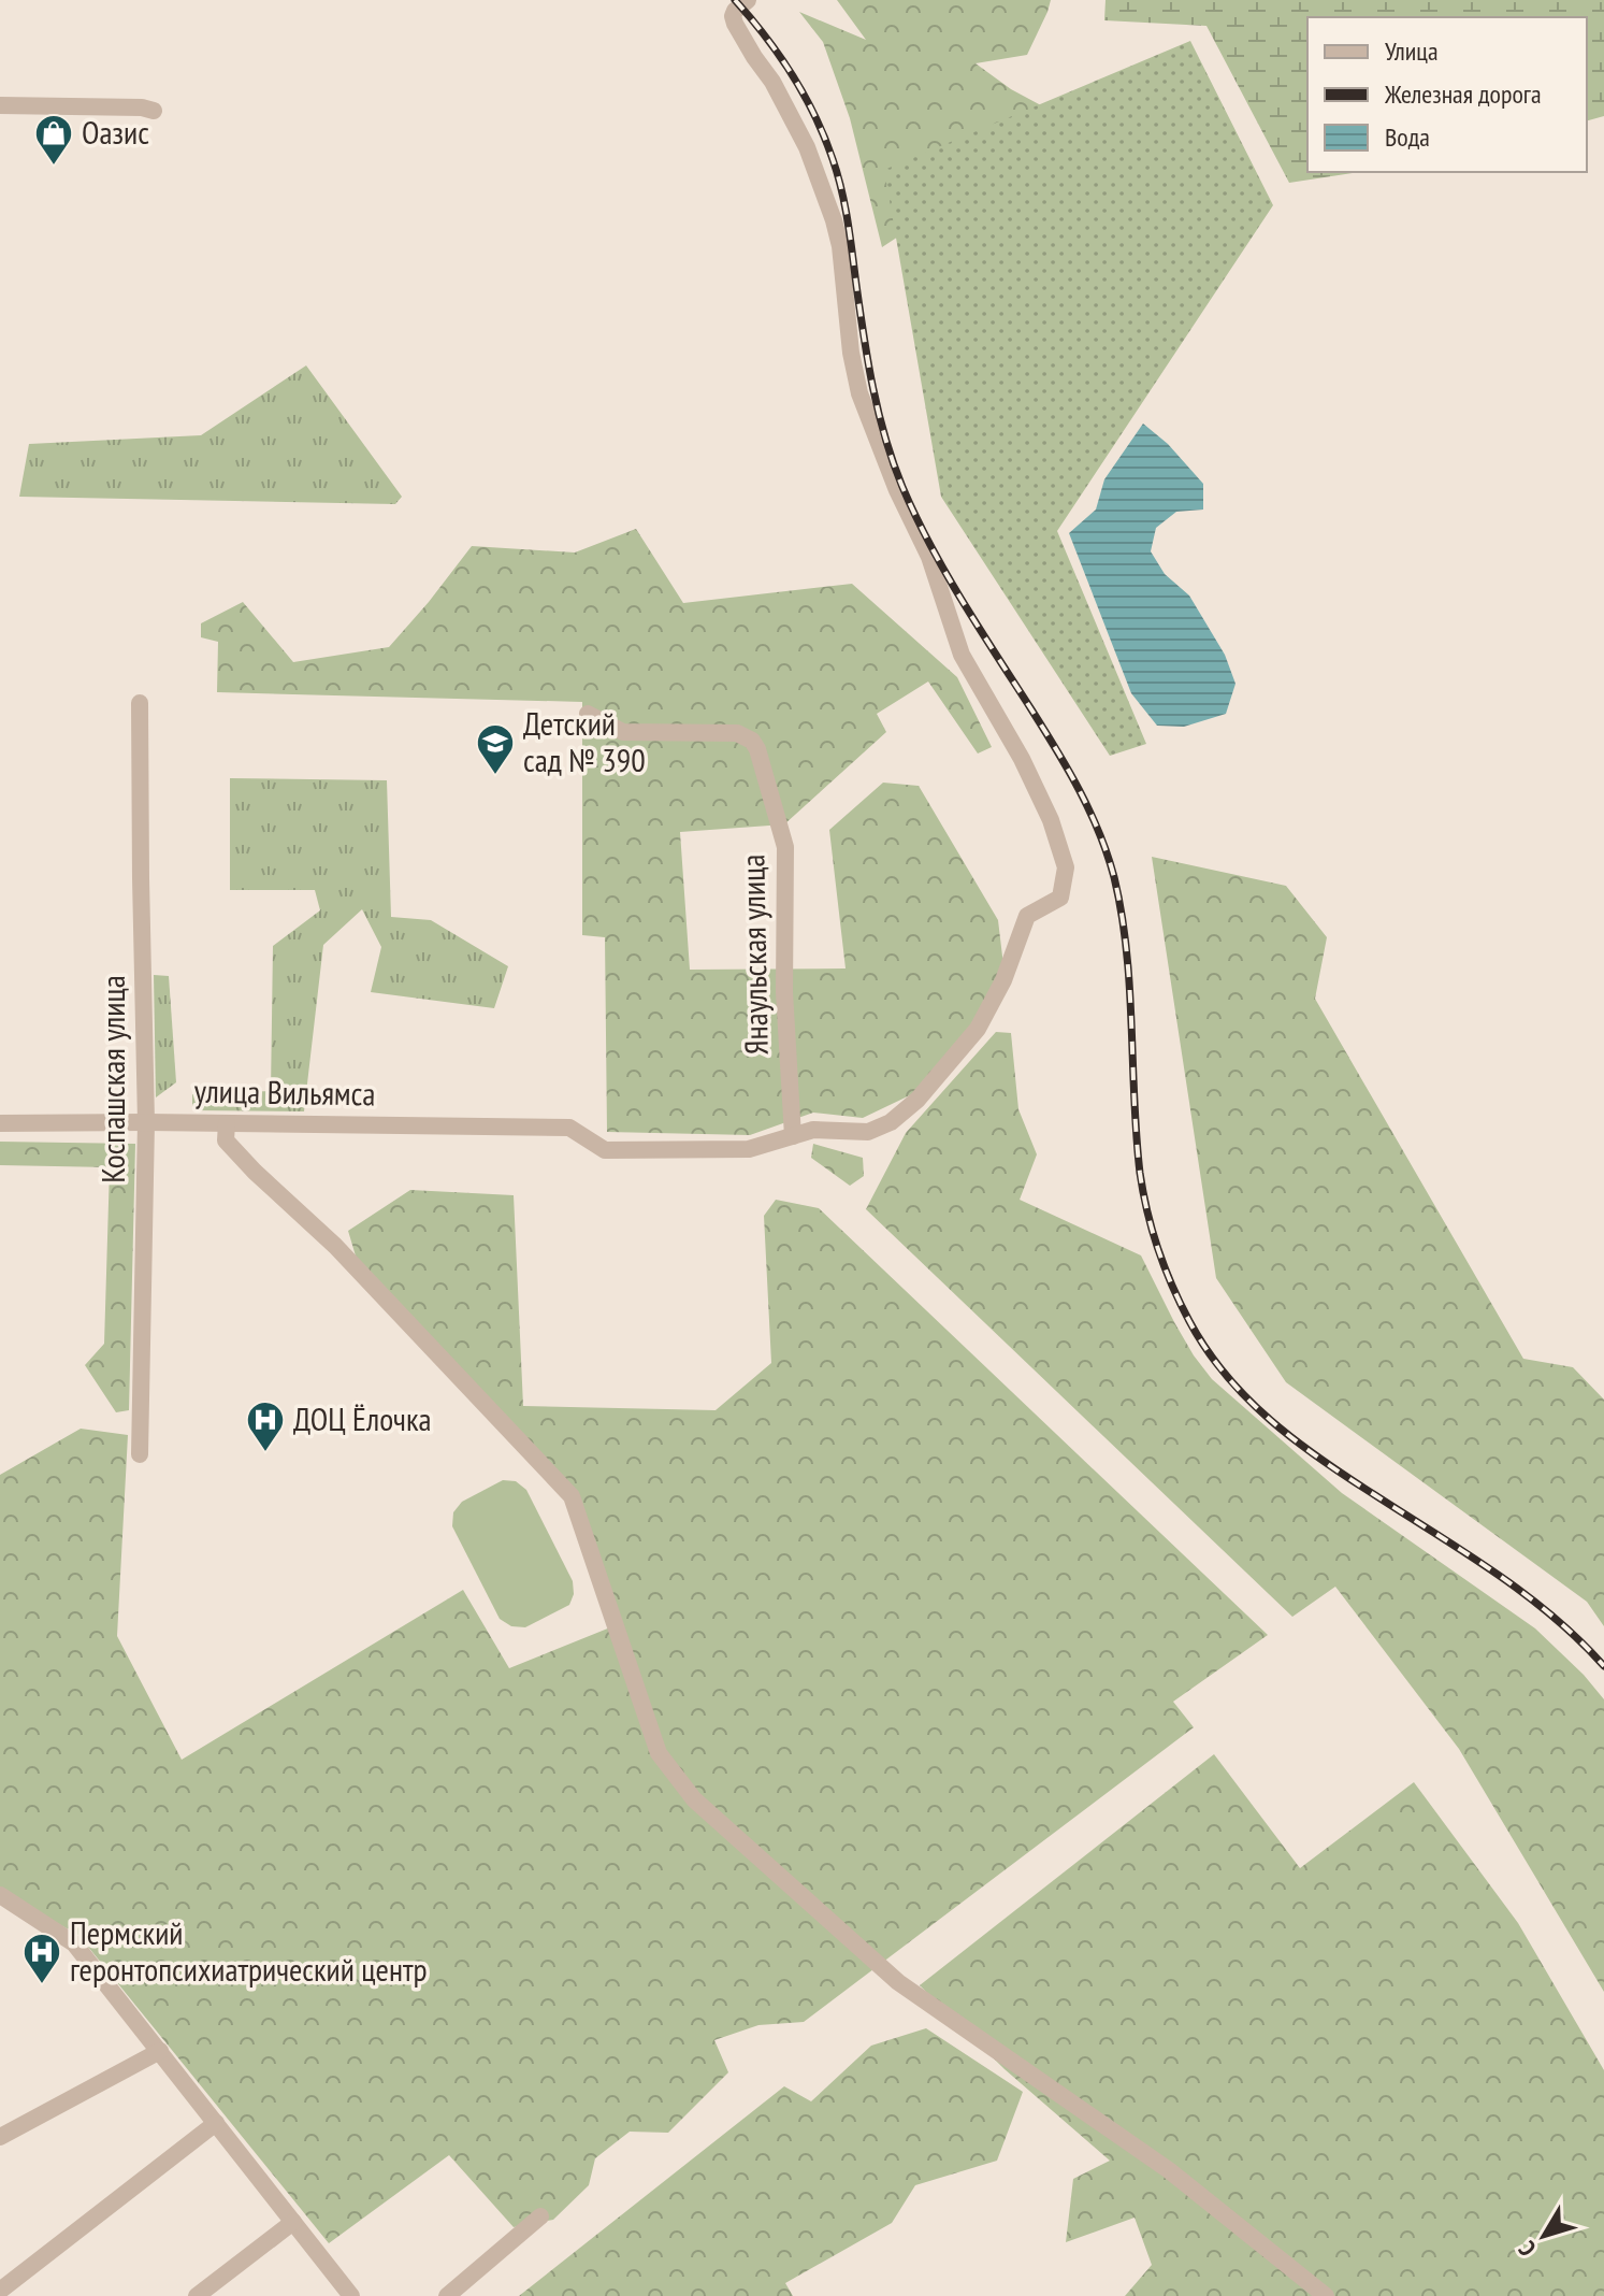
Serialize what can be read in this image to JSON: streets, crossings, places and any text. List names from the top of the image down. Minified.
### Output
{"streets":{"street":["Янаульская улица","Коспашская улица","улица Вильямса"]},"crossings":[["Янаульская улица","улица Вильямса"],["Коспашская улица","улица Вильямса"]],"places":{"shop":["Оазис"],"school or university":["Детский сад № 390"],"hospital":["ДОЦ Ёлочка","Пермский геронтопсихиатрический центр"]},"legend":["Улица","Железная дорога","Вода"],"north":"bottom left"}
